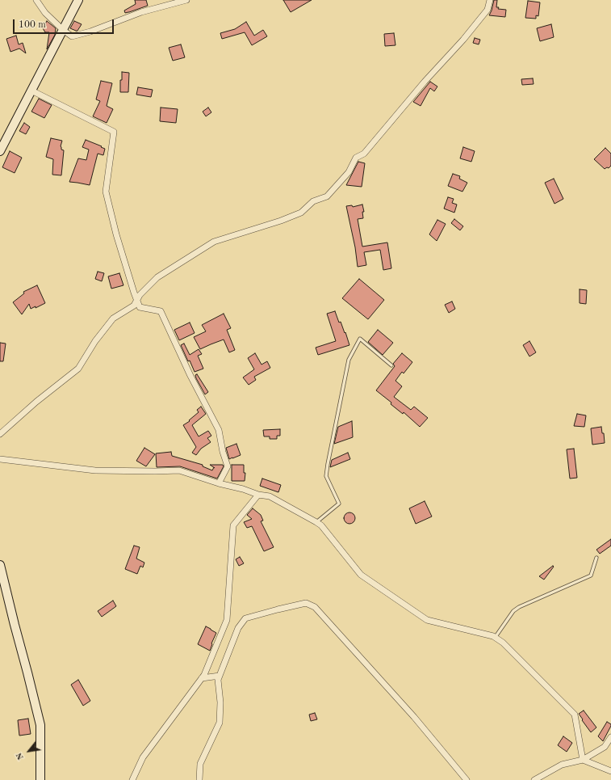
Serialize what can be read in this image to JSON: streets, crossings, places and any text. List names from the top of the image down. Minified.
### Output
{"scale_bar":"100 m","north":"bottom left"}
